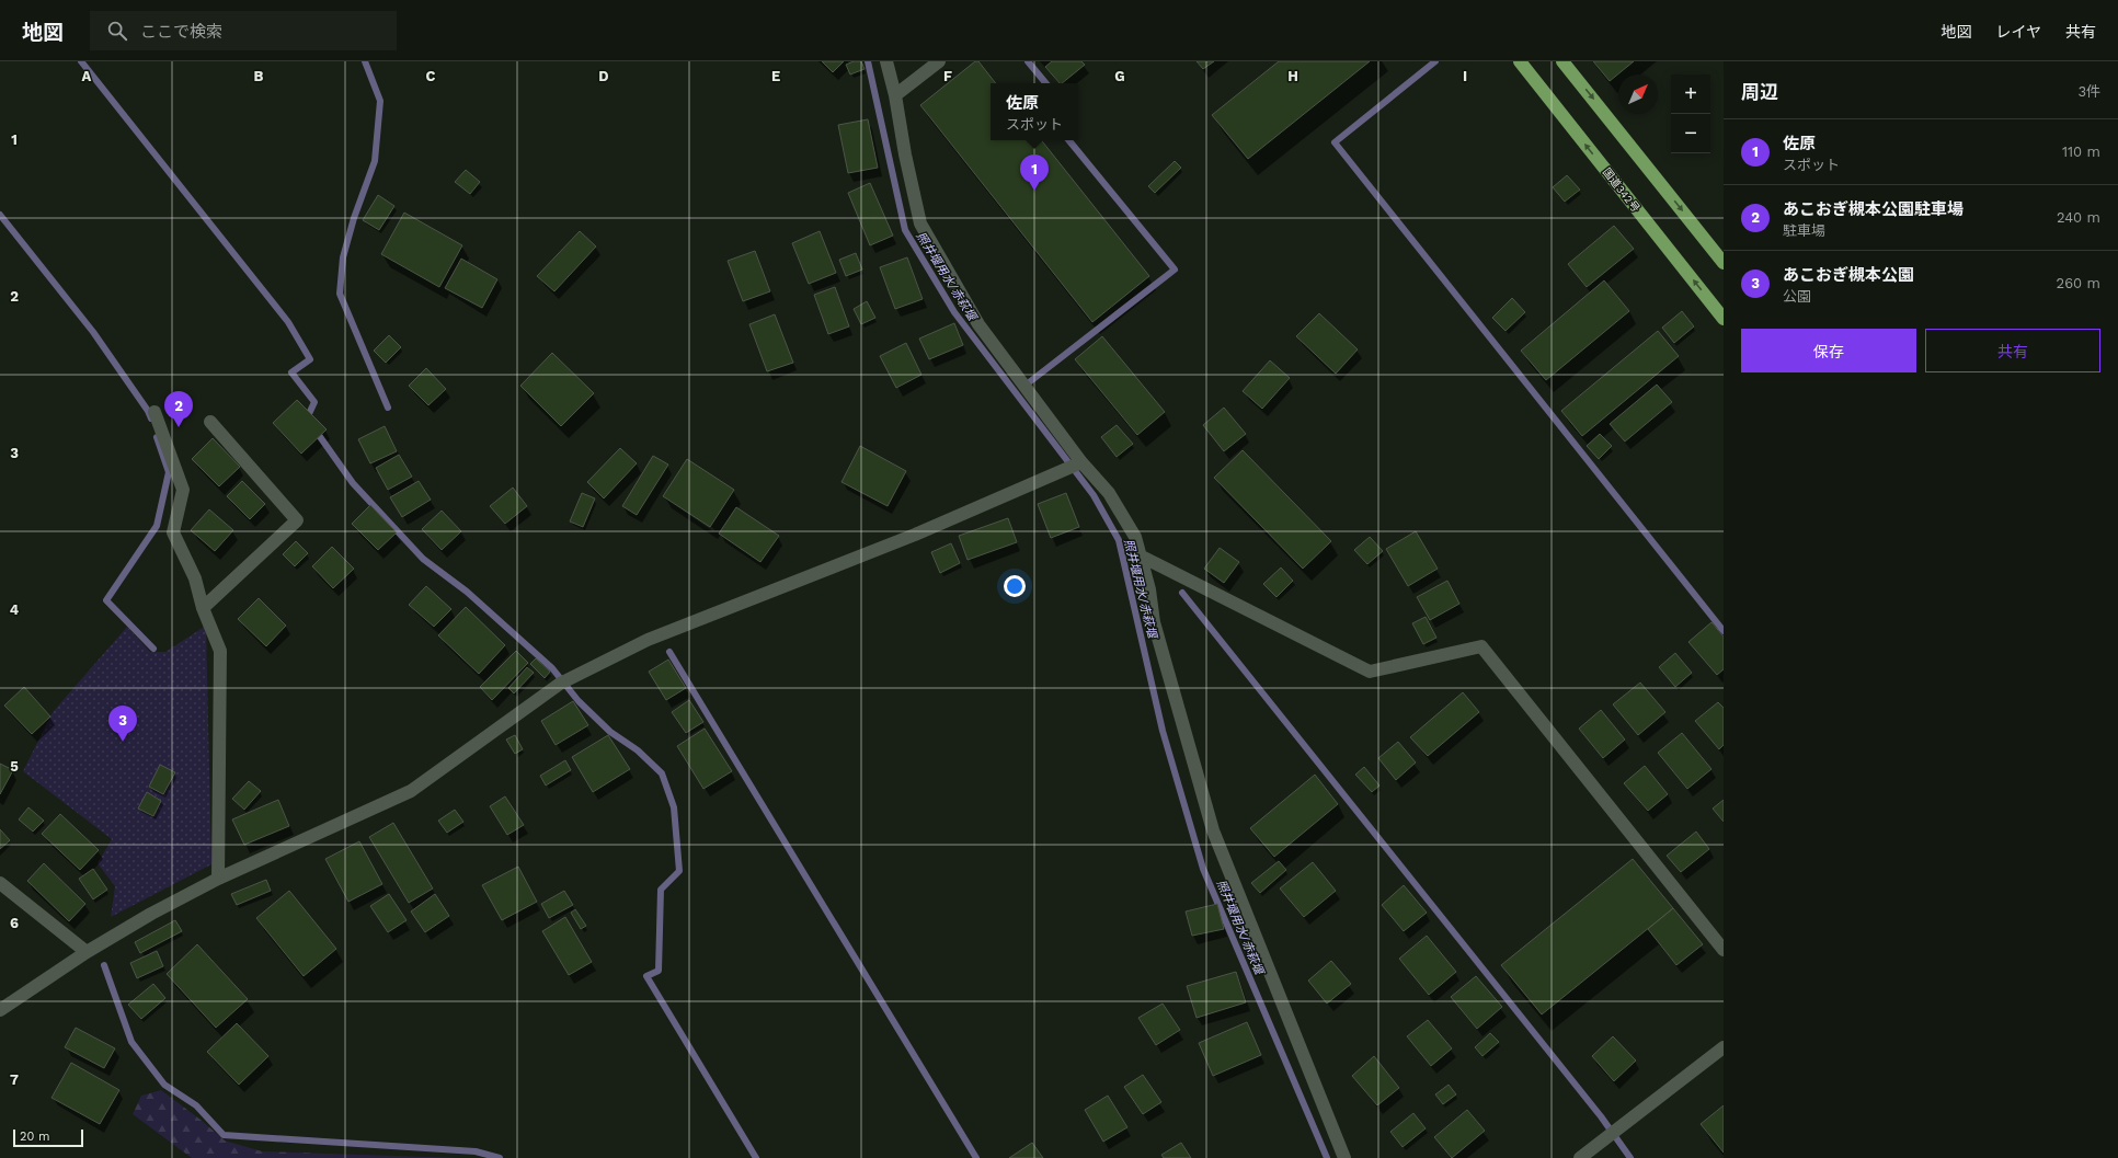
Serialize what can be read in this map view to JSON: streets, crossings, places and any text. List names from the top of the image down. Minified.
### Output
{"streets":{"highway":["国道342号"]},"water":["照井堰用水/赤萩堰"],"scale_bar":"20 m","north":"top right","page":{"header":"地図","search":"ここで検索","nav":["地図","レイヤ","共有"],"heading":["周辺","3件"],"map_buttons":["+","−"],"popup":["佐原","スポット"],"list":[{"mark":"1","name":"佐原","note":"スポット","value":"110 m"},{"mark":"2","name":"あこおぎ槻本公園駐車場","note":"駐車場","value":"240 m"},{"mark":"3","name":"あこおぎ槻本公園","note":"公園","value":"260 m"}],"pins":["1","2","3"],"buttons":["保存","共有"],"scale":"20 m"},"grid":{"columns":["A","B","C","D","E","F","G","H","I"],"rows":["1","2","3","4","5","6","7"]}}
